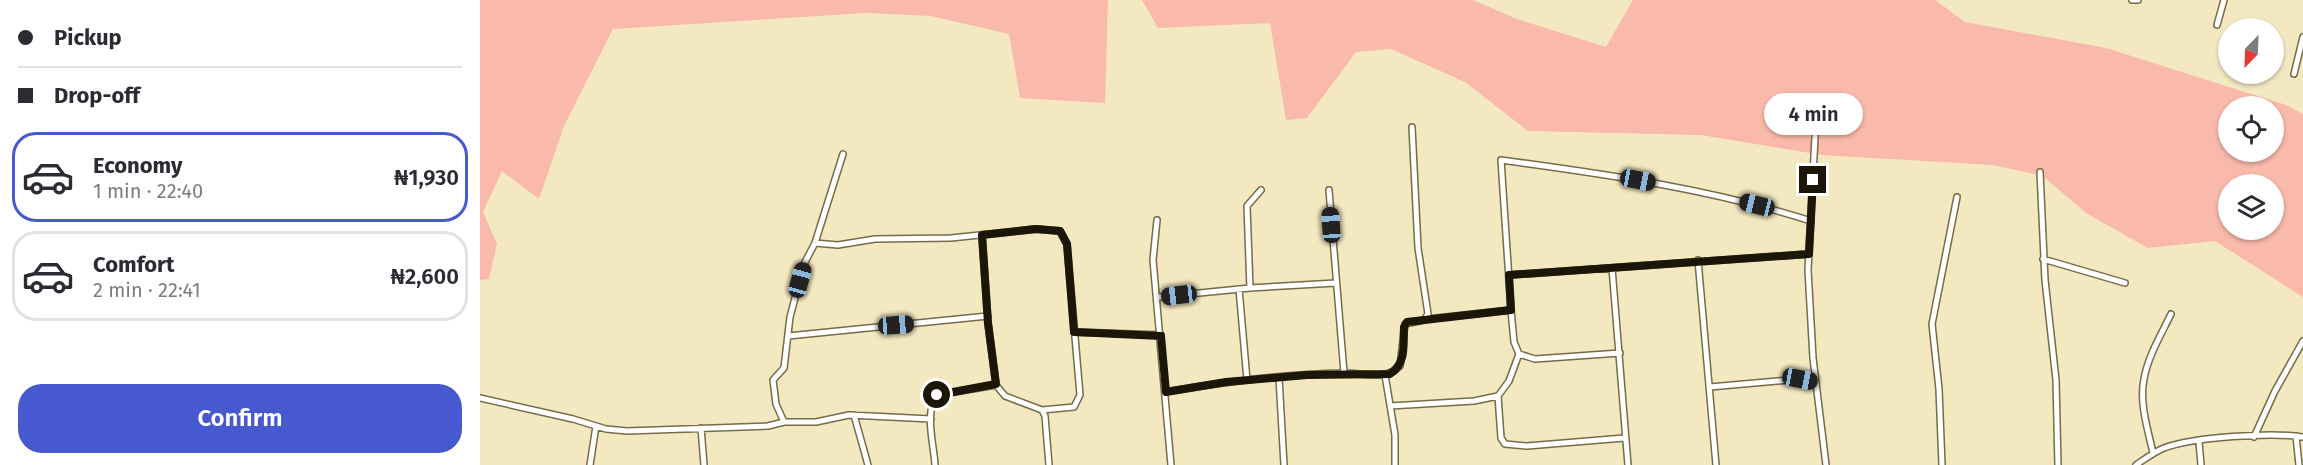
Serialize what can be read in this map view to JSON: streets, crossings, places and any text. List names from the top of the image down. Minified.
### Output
{"north":"bottom left","page":{"banner":["Pickup","Drop-off"],"bubble":"4 min","list":[{"name":"Economy","note":"1 min · 22:40","value":"₦1,930"},{"name":"Comfort","note":"2 min · 22:41","value":"₦2,600"}],"buttons":"Confirm"}}
